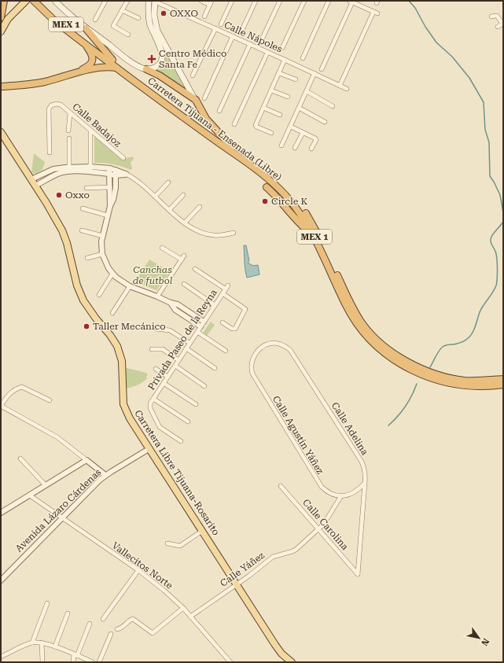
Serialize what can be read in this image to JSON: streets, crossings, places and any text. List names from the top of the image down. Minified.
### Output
{"streets":{"highway":["MEX 1","Carretera Tijuana - Ensenada (Libre)"],"main road":["Carretera Libre Tijuana-Rosarito"],"street":["Calle Nápoles","Calle Badajoz","Privada Paseo de la Reyna","Calle Adelina","Calle Agustin Yáñez","Avenida Lázaro Cárdenas","Calle Carolina","Vallecitos Norte","Calle Yáñez"]},"crossings":[["Calle Adelina","Calle Agustin Yáñez"],["Calle Adelina","Calle Carolina"],["Calle Agustin Yáñez","Calle Yáñez"],["Carretera Libre Tijuana-Rosarito","Avenida Lázaro Cárdenas"],["Carretera Libre Tijuana-Rosarito","Calle Yáñez"],["Avenida Lázaro Cárdenas","Vallecitos Norte"],["Calle Carolina","Calle Yáñez"],["Vallecitos Norte","Calle Yáñez"]],"parks":["Canchas de futbol"],"places":{"other":["OXXO","Oxxo","Circle K","Taller Mecánico"],"health":["Centro Médico Santa Fe"]},"north":"bottom right"}
